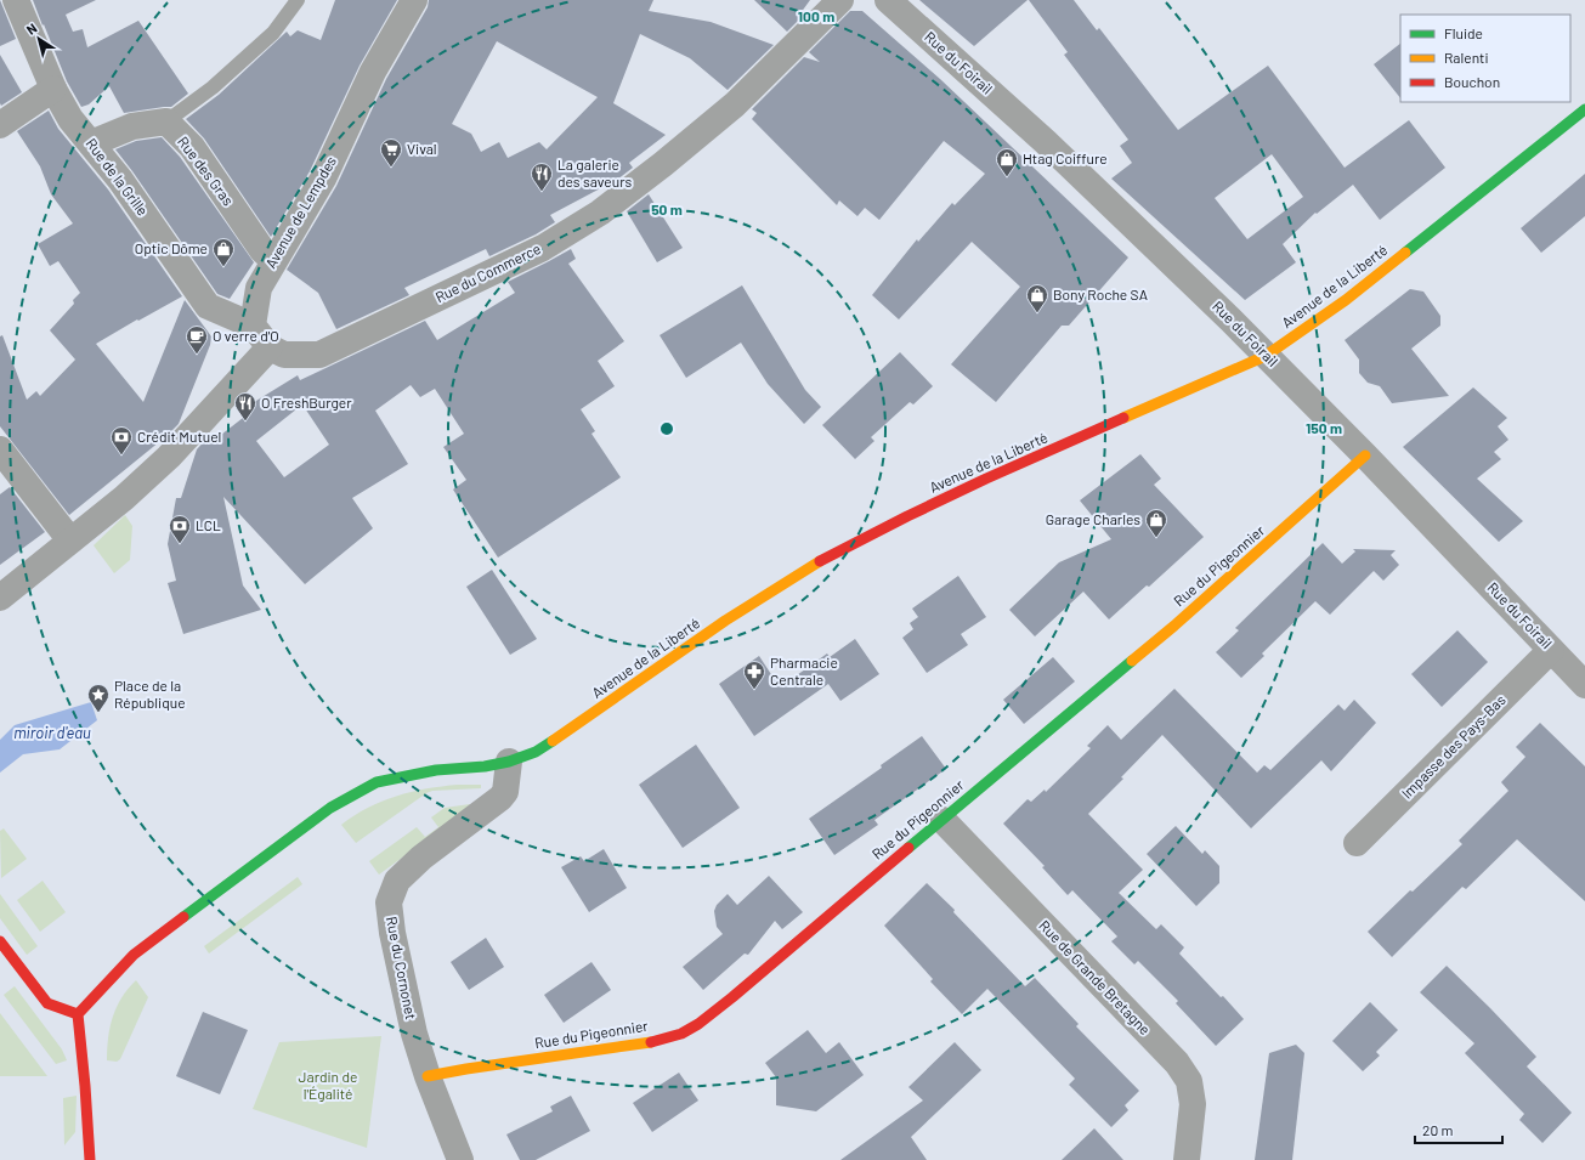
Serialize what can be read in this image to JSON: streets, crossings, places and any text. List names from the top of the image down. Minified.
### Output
{"streets":{"street":["Rue du Foirail","Rue des Gras","Rue de la Grille","Avenue de Lempdes","Rue du Commerce","Avenue de la Liberté","Rue du Pigeonnier","Impasse des Pays-Bas","Rue du Cornonet","Rue de Grande Bretagne"]},"crossings":[["Rue du Foirail","Avenue de la Liberté"],["Rue du Foirail","Rue du Pigeonnier"],["Rue du Foirail","Impasse des Pays-Bas"],["Rue des Gras","Rue de la Grille"],["Rue des Gras","Avenue de Lempdes"],["Rue de la Grille","Avenue de Lempdes"],["Avenue de la Liberté","Rue du Cornonet"],["Rue du Pigeonnier","Rue du Cornonet"],["Rue du Pigeonnier","Rue de Grande Bretagne"]],"water":["miroir d'eau"],"parks":["Jardin de l'Égalité"],"places":{"supermarket":["Vival"],"shop":["Htag Coiffure","Optic Dôme","Bony Roche SA","Garage Charles"],"restaurant":["La galerie des saveurs","O FreshBurger"],"cafe":["O verre d'O"],"bank":["Crédit Mutuel","LCL"],"pharmacy":["Pharmacie Centrale"],"place":["Place de la République"]},"legend":["Fluide","Ralenti","Bouchon"],"scale_bar":"20 m","north":"top left","rings":["100 m","50 m","150 m"]}
